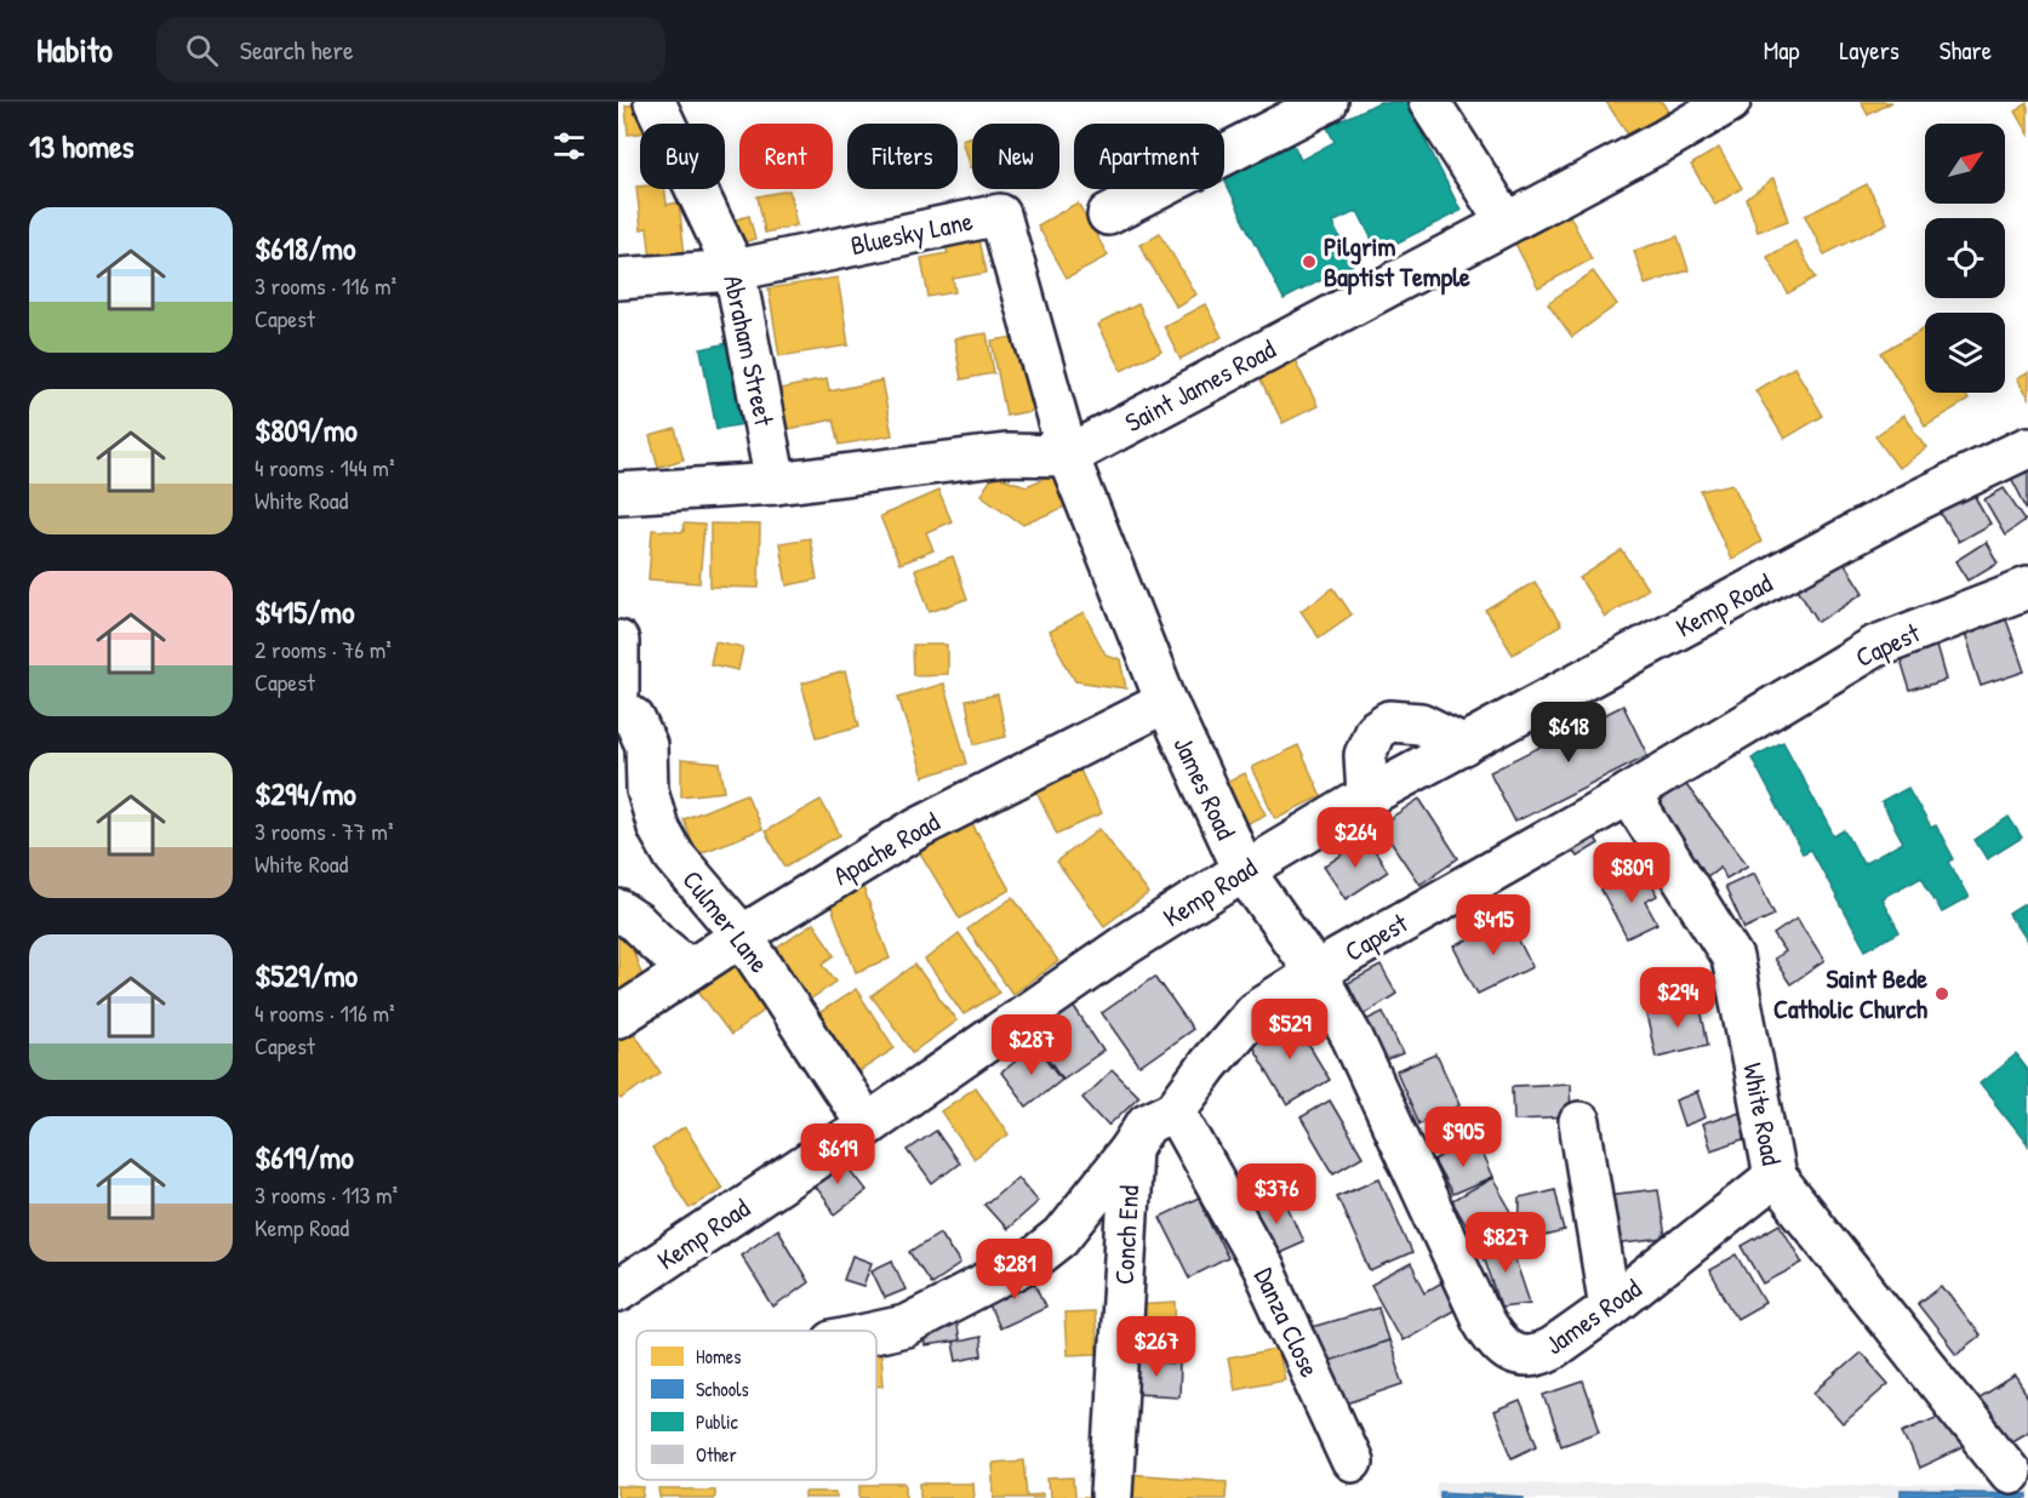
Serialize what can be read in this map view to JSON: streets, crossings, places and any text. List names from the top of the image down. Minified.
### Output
{"streets":{"street":["Bluesky Lane","Abraham Street","Saint James Road","Kemp Road","Capest","James Road","Apache Road","Culmer Lane","White Road","Conch End","Danza Close"]},"crossings":[["Bluesky Lane","Abraham Street"],["Bluesky Lane","Saint James Road"],["Bluesky Lane","James Road"],["Abraham Street","Saint James Road"],["Saint James Road","James Road"],["Kemp Road","James Road"],["Kemp Road","Culmer Lane"],["Capest","James Road"],["Capest","White Road"],["Capest","Conch End"],["Capest","Danza Close"],["James Road","Apache Road"],["James Road","White Road"],["Apache Road","Culmer Lane"]],"places":["Pilgrim Baptist Temple","Saint Bede Catholic Church"],"legend":["Homes","Schools","Public","Other"],"north":"top right","page":{"header":"Habito","search":"Search here","nav":["Map","Layers","Share"],"heading":"13 homes","chip":["Buy","Rent","Filters","New","Apartment"],"list":[{"name":"$618/mo","note":"3 rooms · 116 m² · Capest"},{"name":"$809/mo","note":"4 rooms · 144 m² · White Road"},{"name":"$415/mo","note":"2 rooms · 76 m² · Capest"},{"name":"$294/mo","note":"3 rooms · 77 m² · White Road"},{"name":"$529/mo","note":"4 rooms · 116 m² · Capest"},{"name":"$619/mo","note":"3 rooms · 113 m² · Kemp Road"}],"price":["$618","$264","$809","$415","$294","$529","$287","$905","$619","$376","$827","$281","$267"]}}
